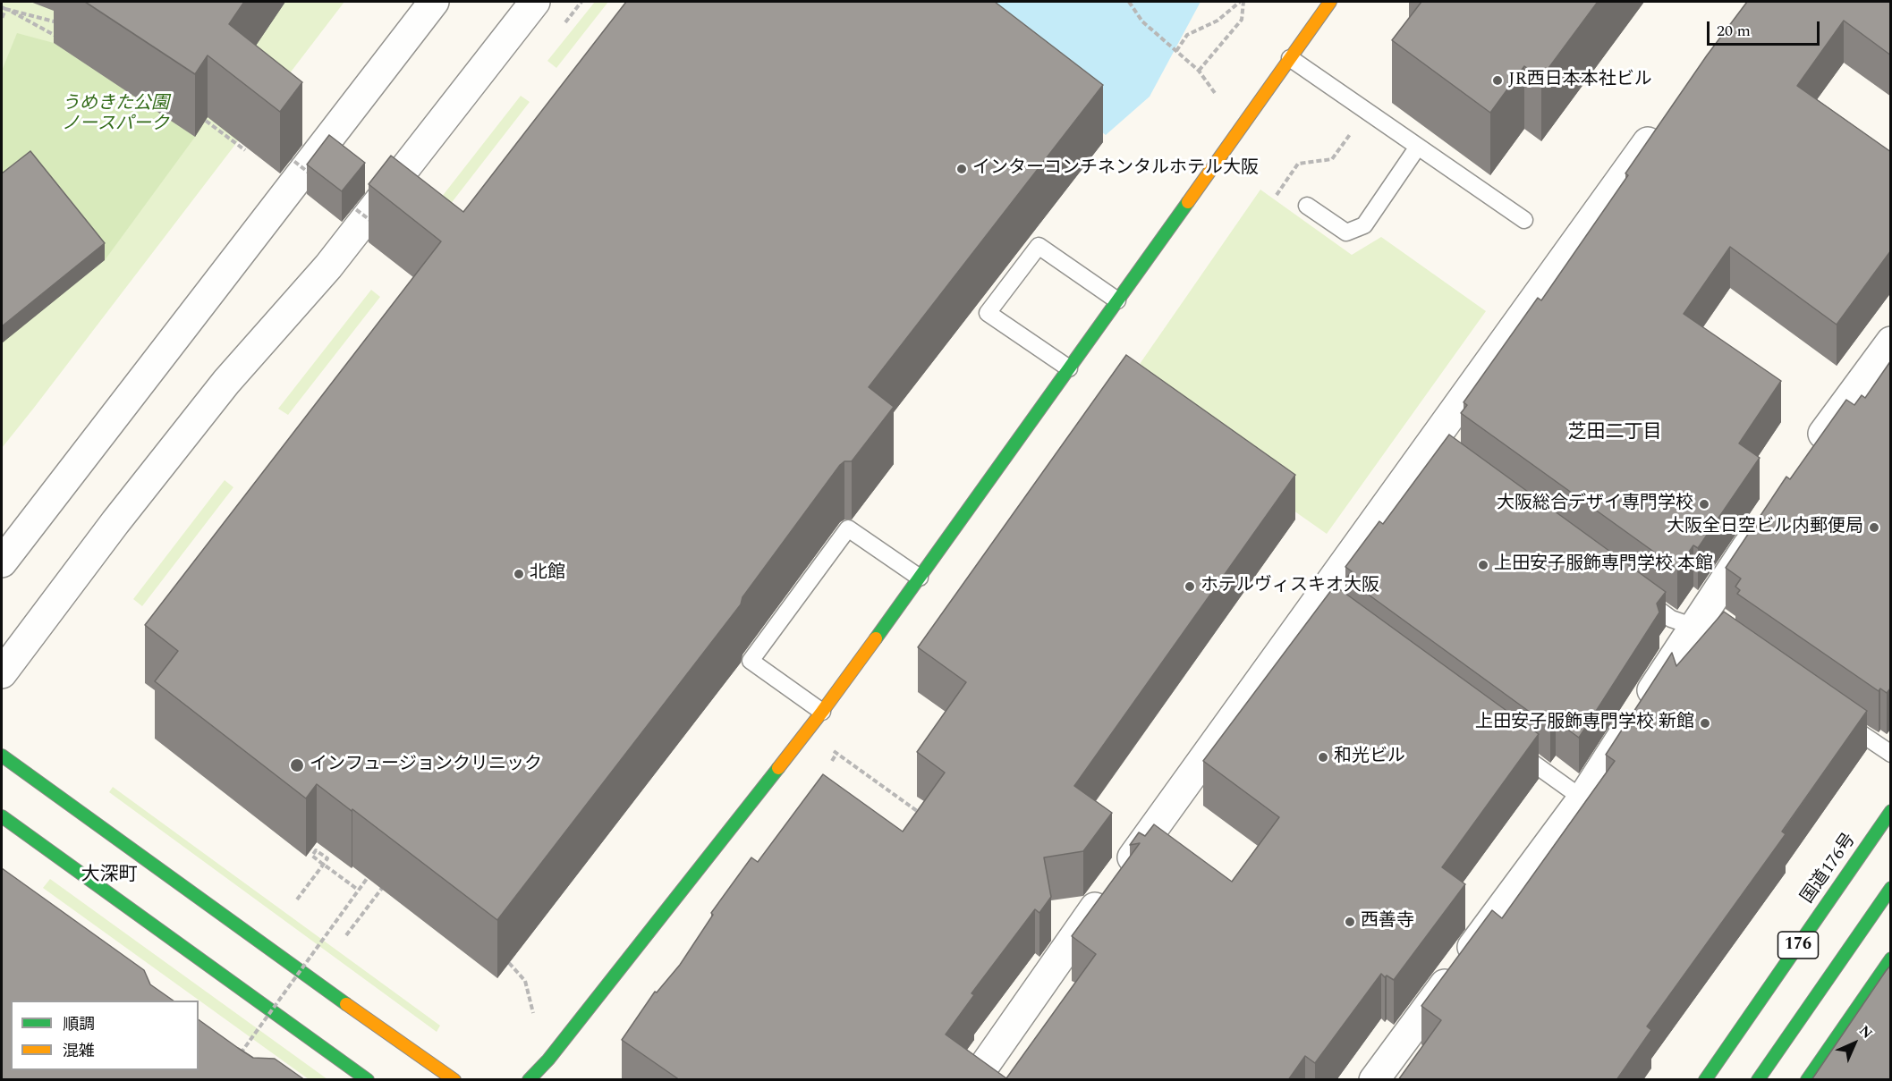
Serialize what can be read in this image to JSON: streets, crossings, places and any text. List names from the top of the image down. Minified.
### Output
{"streets":{"main road":["国道176号","176"]},"districts":["芝田二丁目","大深町"],"parks":["うめきた公園 ノースパーク"],"places":["JR西日本本社ビル","インターコンチネンタルホテル大阪","大阪総合デザイ専門学校","大阪全日空ビル内郵便局","上田安子服飾専門学校 本館","北館","ホテルヴィスキオ大阪","上田安子服飾専門学校 新館","和光ビル","インフュージョンクリニック","西善寺"],"legend":["順調","混雑"],"scale_bar":"20 m","north":"top right"}
